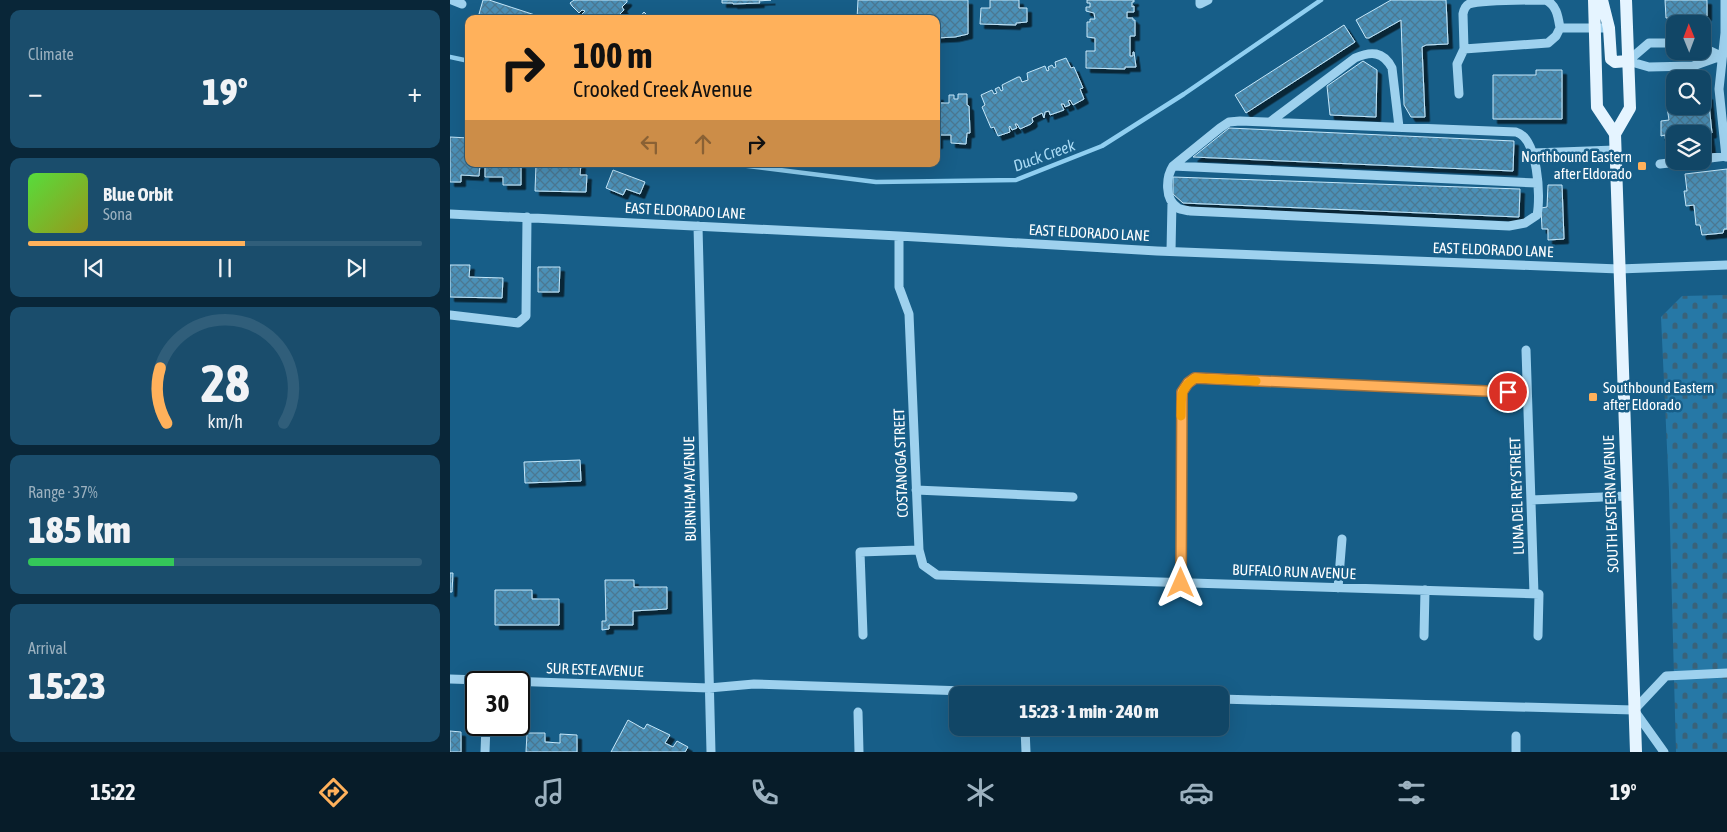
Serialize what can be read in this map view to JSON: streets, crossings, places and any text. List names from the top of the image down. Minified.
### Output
{"streets":{"main road":["SOUTH EASTERN AVENUE"],"street":["EAST ELDORADO LANE","COSTANOGA STREET","BURNHAM AVENUE","LUNA DEL REY STREET","BUFFALO RUN AVENUE","SUR ESTE AVENUE"]},"crossings":[["EAST ELDORADO LANE","COSTANOGA STREET"],["EAST ELDORADO LANE","BURNHAM AVENUE"],["EAST ELDORADO LANE","SOUTH EASTERN AVENUE"],["COSTANOGA STREET","BUFFALO RUN AVENUE"],["BURNHAM AVENUE","SUR ESTE AVENUE"],["LUNA DEL REY STREET","BUFFALO RUN AVENUE"]],"water":["Duck Creek"],"places":{"transit":["Northbound Eastern after Eldorado","Southbound Eastern after Eldorado"]},"north":"top","page":{"tile":["Climate",["Range · 37%","185 km"],["Arrival","15:23"]],"turn":["100 m","Crooked Creek Avenue"],"heat":["−","19°","+"],"song":["Blue Orbit","Sona"],"limit":"30","trip":"15:23 · 1 min · 240 m","tabs":["15:22","19°"],"gauge":["28","km/h"]}}
